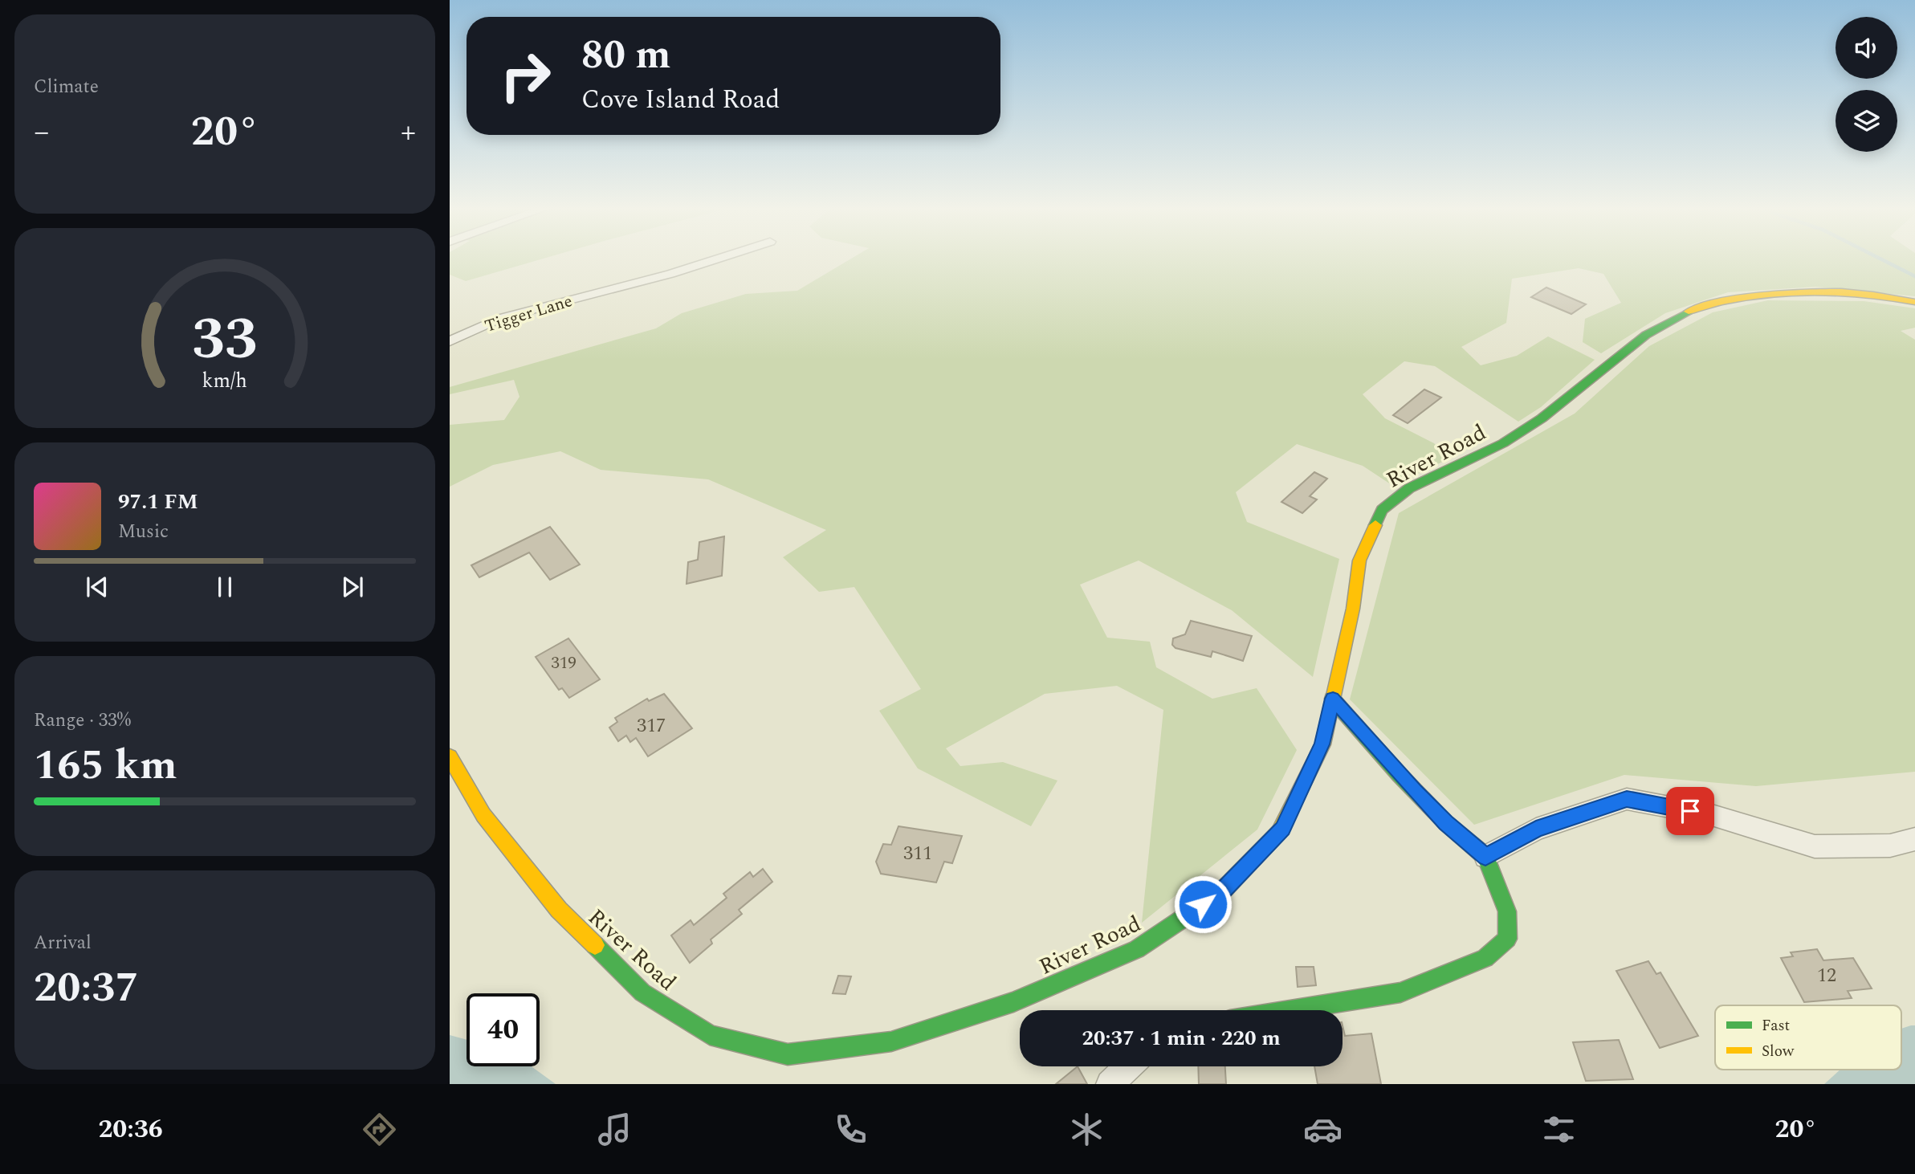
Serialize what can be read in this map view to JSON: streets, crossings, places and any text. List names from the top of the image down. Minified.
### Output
{"streets":{"street":["Tigger Lane","River Road"]},"house_numbers":["319","317","311","12"],"legend":["Fast","Slow"],"page":{"tile":["Climate",["Range · 33%","165 km"],["Arrival","20:37"]],"turn":["80 m","Cove Island Road"],"heat":["−","20°","+"],"song":["97.1 FM","Music"],"limit":"40","trip":"20:37 · 1 min · 220 m","tabs":["20:36","20°"],"gauge":["33","km/h"]}}
